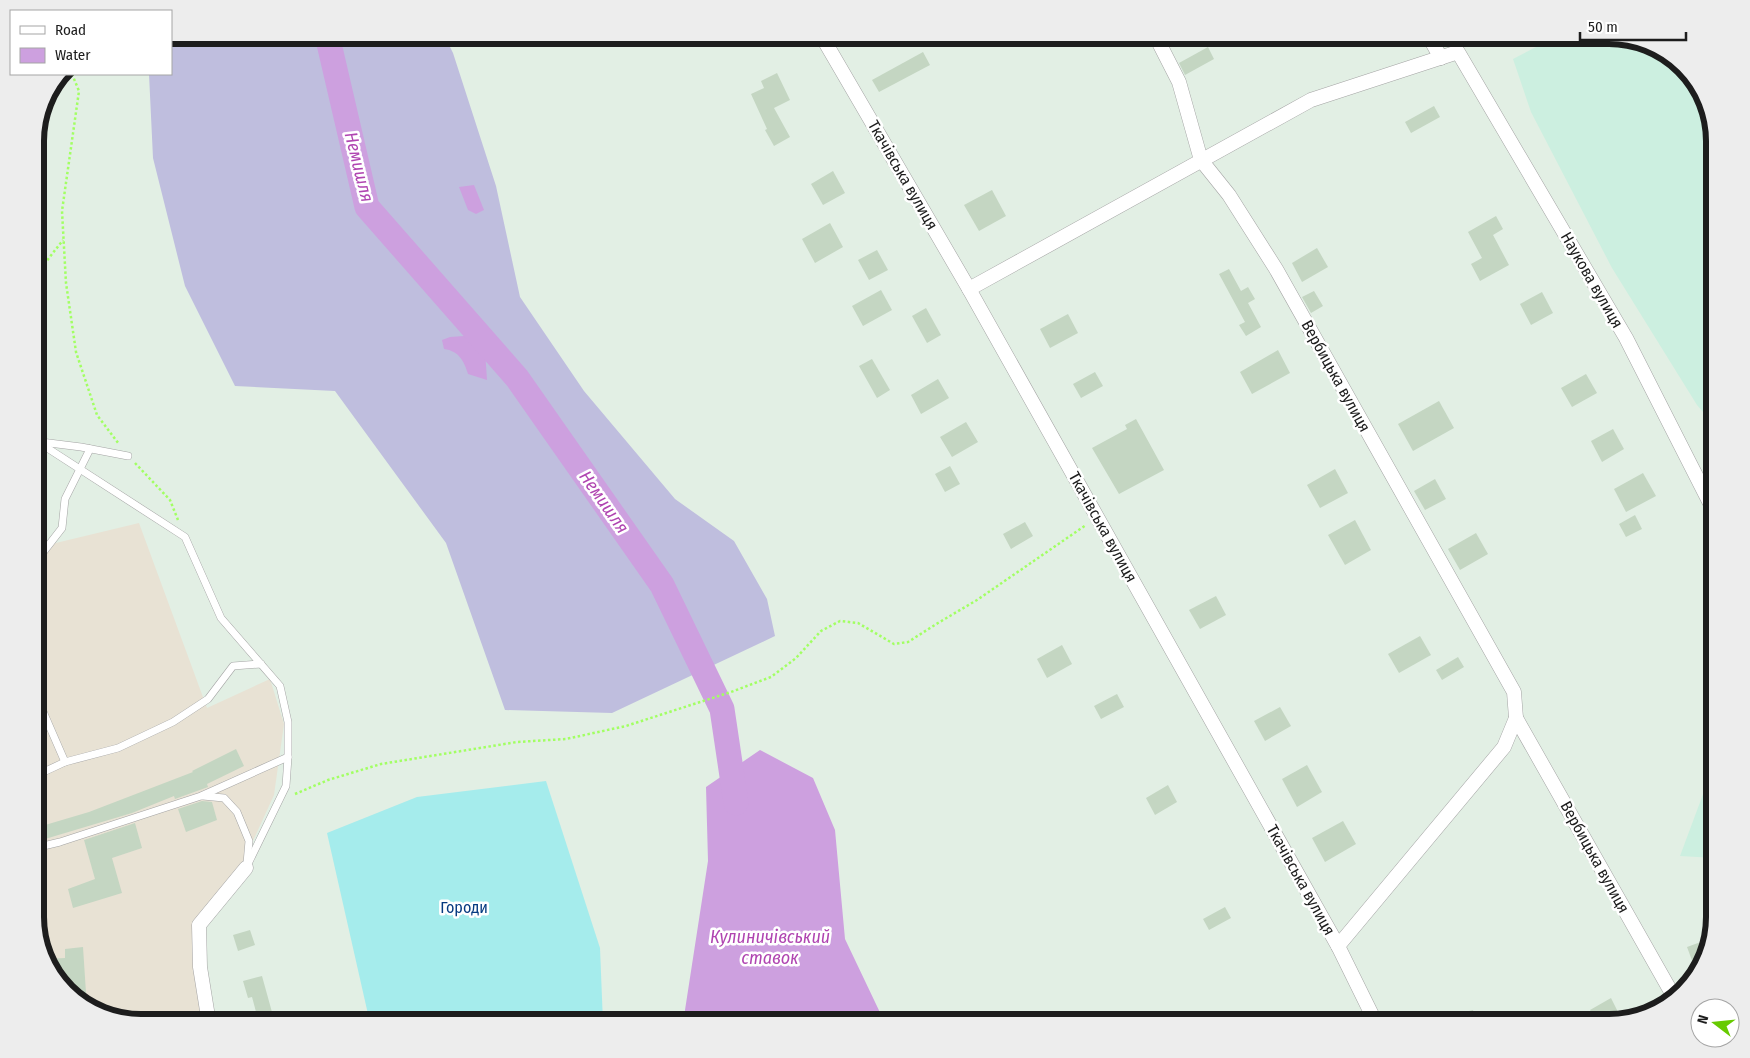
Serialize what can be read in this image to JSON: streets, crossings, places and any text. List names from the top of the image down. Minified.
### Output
{"streets":{"street":["Ткачівська вулиця","Наукова вулиця","Вербицька вулиця"]},"crossings":[["Ткачівська вулиця","Вербицька вулиця"]],"water":["Немишля","Кулиничівський ставок"],"parks":["Городи"],"legend":["Road","Water"],"scale_bar":"50 m","north":"left"}
